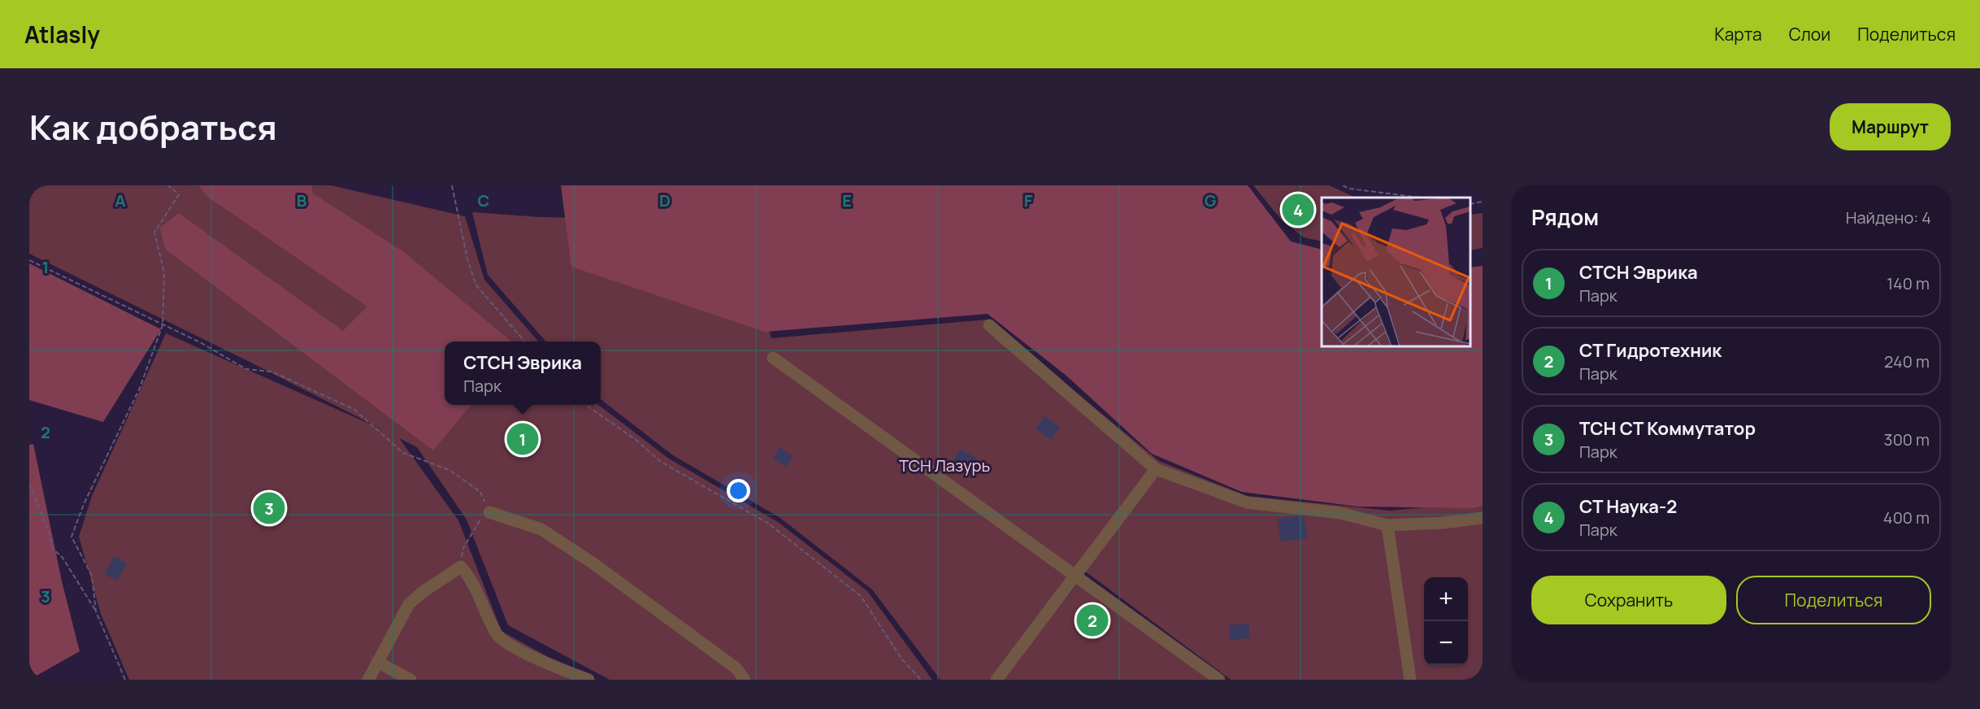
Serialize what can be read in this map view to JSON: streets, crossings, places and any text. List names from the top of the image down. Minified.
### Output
{"parks":["ТСН Лазурь"],"page":{"header":"Atlasly","nav":["Карта","Слои","Поделиться"],"title":"Как добраться","buttons":["Маршрут",["Сохранить","Поделиться"]],"heading":["Рядом","Найдено: 4"],"pins":["4","1","3","2"],"list":[{"mark":"1","name":"СТСН Эврика","note":"Парк","value":"140 m"},{"mark":"2","name":"СТ Гидротехник","note":"Парк","value":"240 m"},{"mark":"3","name":"ТСН СТ Коммутатор","note":"Парк","value":"300 m"},{"mark":"4","name":"СТ Наука-2","note":"Парк","value":"400 m"}],"popup":["СТСН Эврика","Парк"],"map_buttons":["+","−"]},"grid":{"columns":["A","B","C","D","E","F","G"],"rows":["1","2","3"]}}
